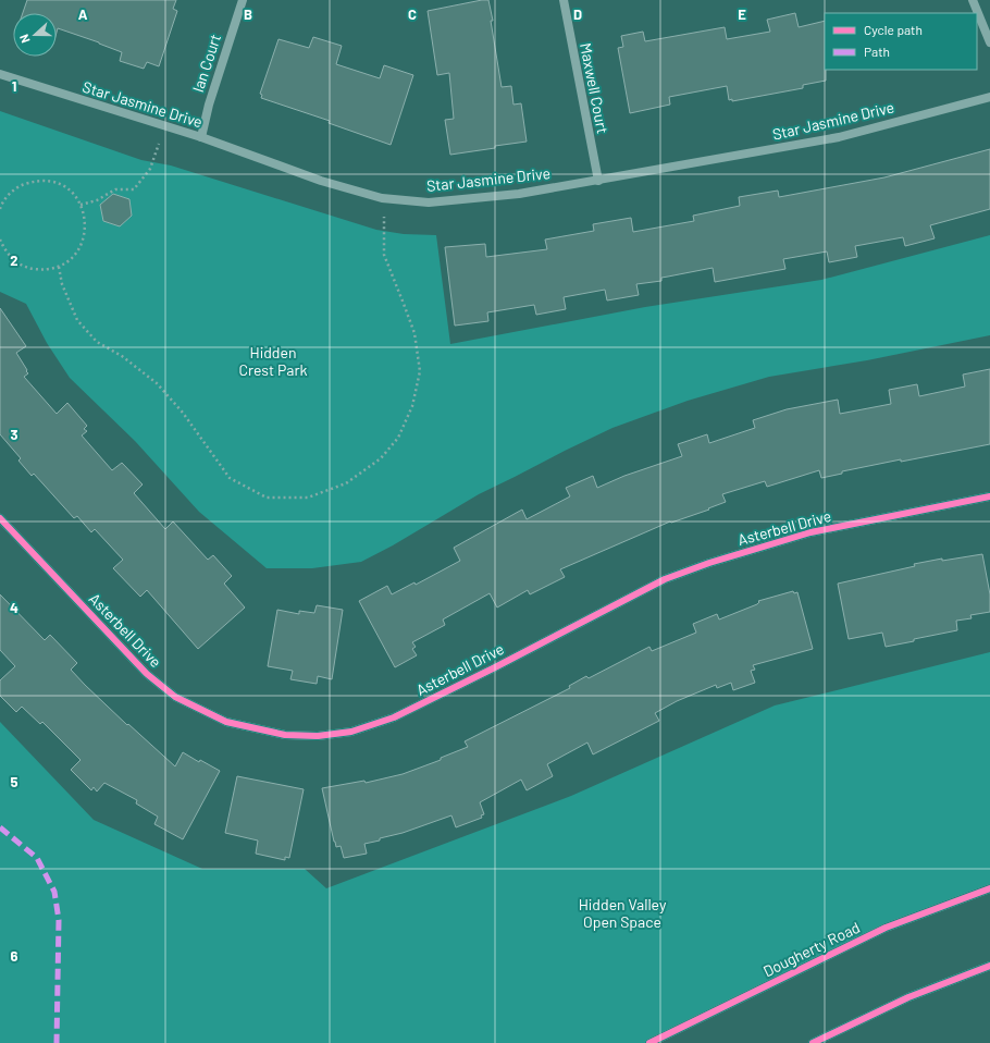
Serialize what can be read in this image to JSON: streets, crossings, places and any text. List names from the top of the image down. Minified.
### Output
{"streets":{"main road":["Dougherty Road"],"street":["Ian Court","Maxwell Court","Star Jasmine Drive","Asterbell Drive"]},"crossings":[["Ian Court","Star Jasmine Drive"],["Maxwell Court","Star Jasmine Drive"]],"parks":["Hidden Crest Park","Hidden Valley Open Space"],"legend":["Cycle path","Path"],"north":"left","grid":{"columns":["A","B","C","D","E"],"rows":["1","2","3","4","5","6"]}}
